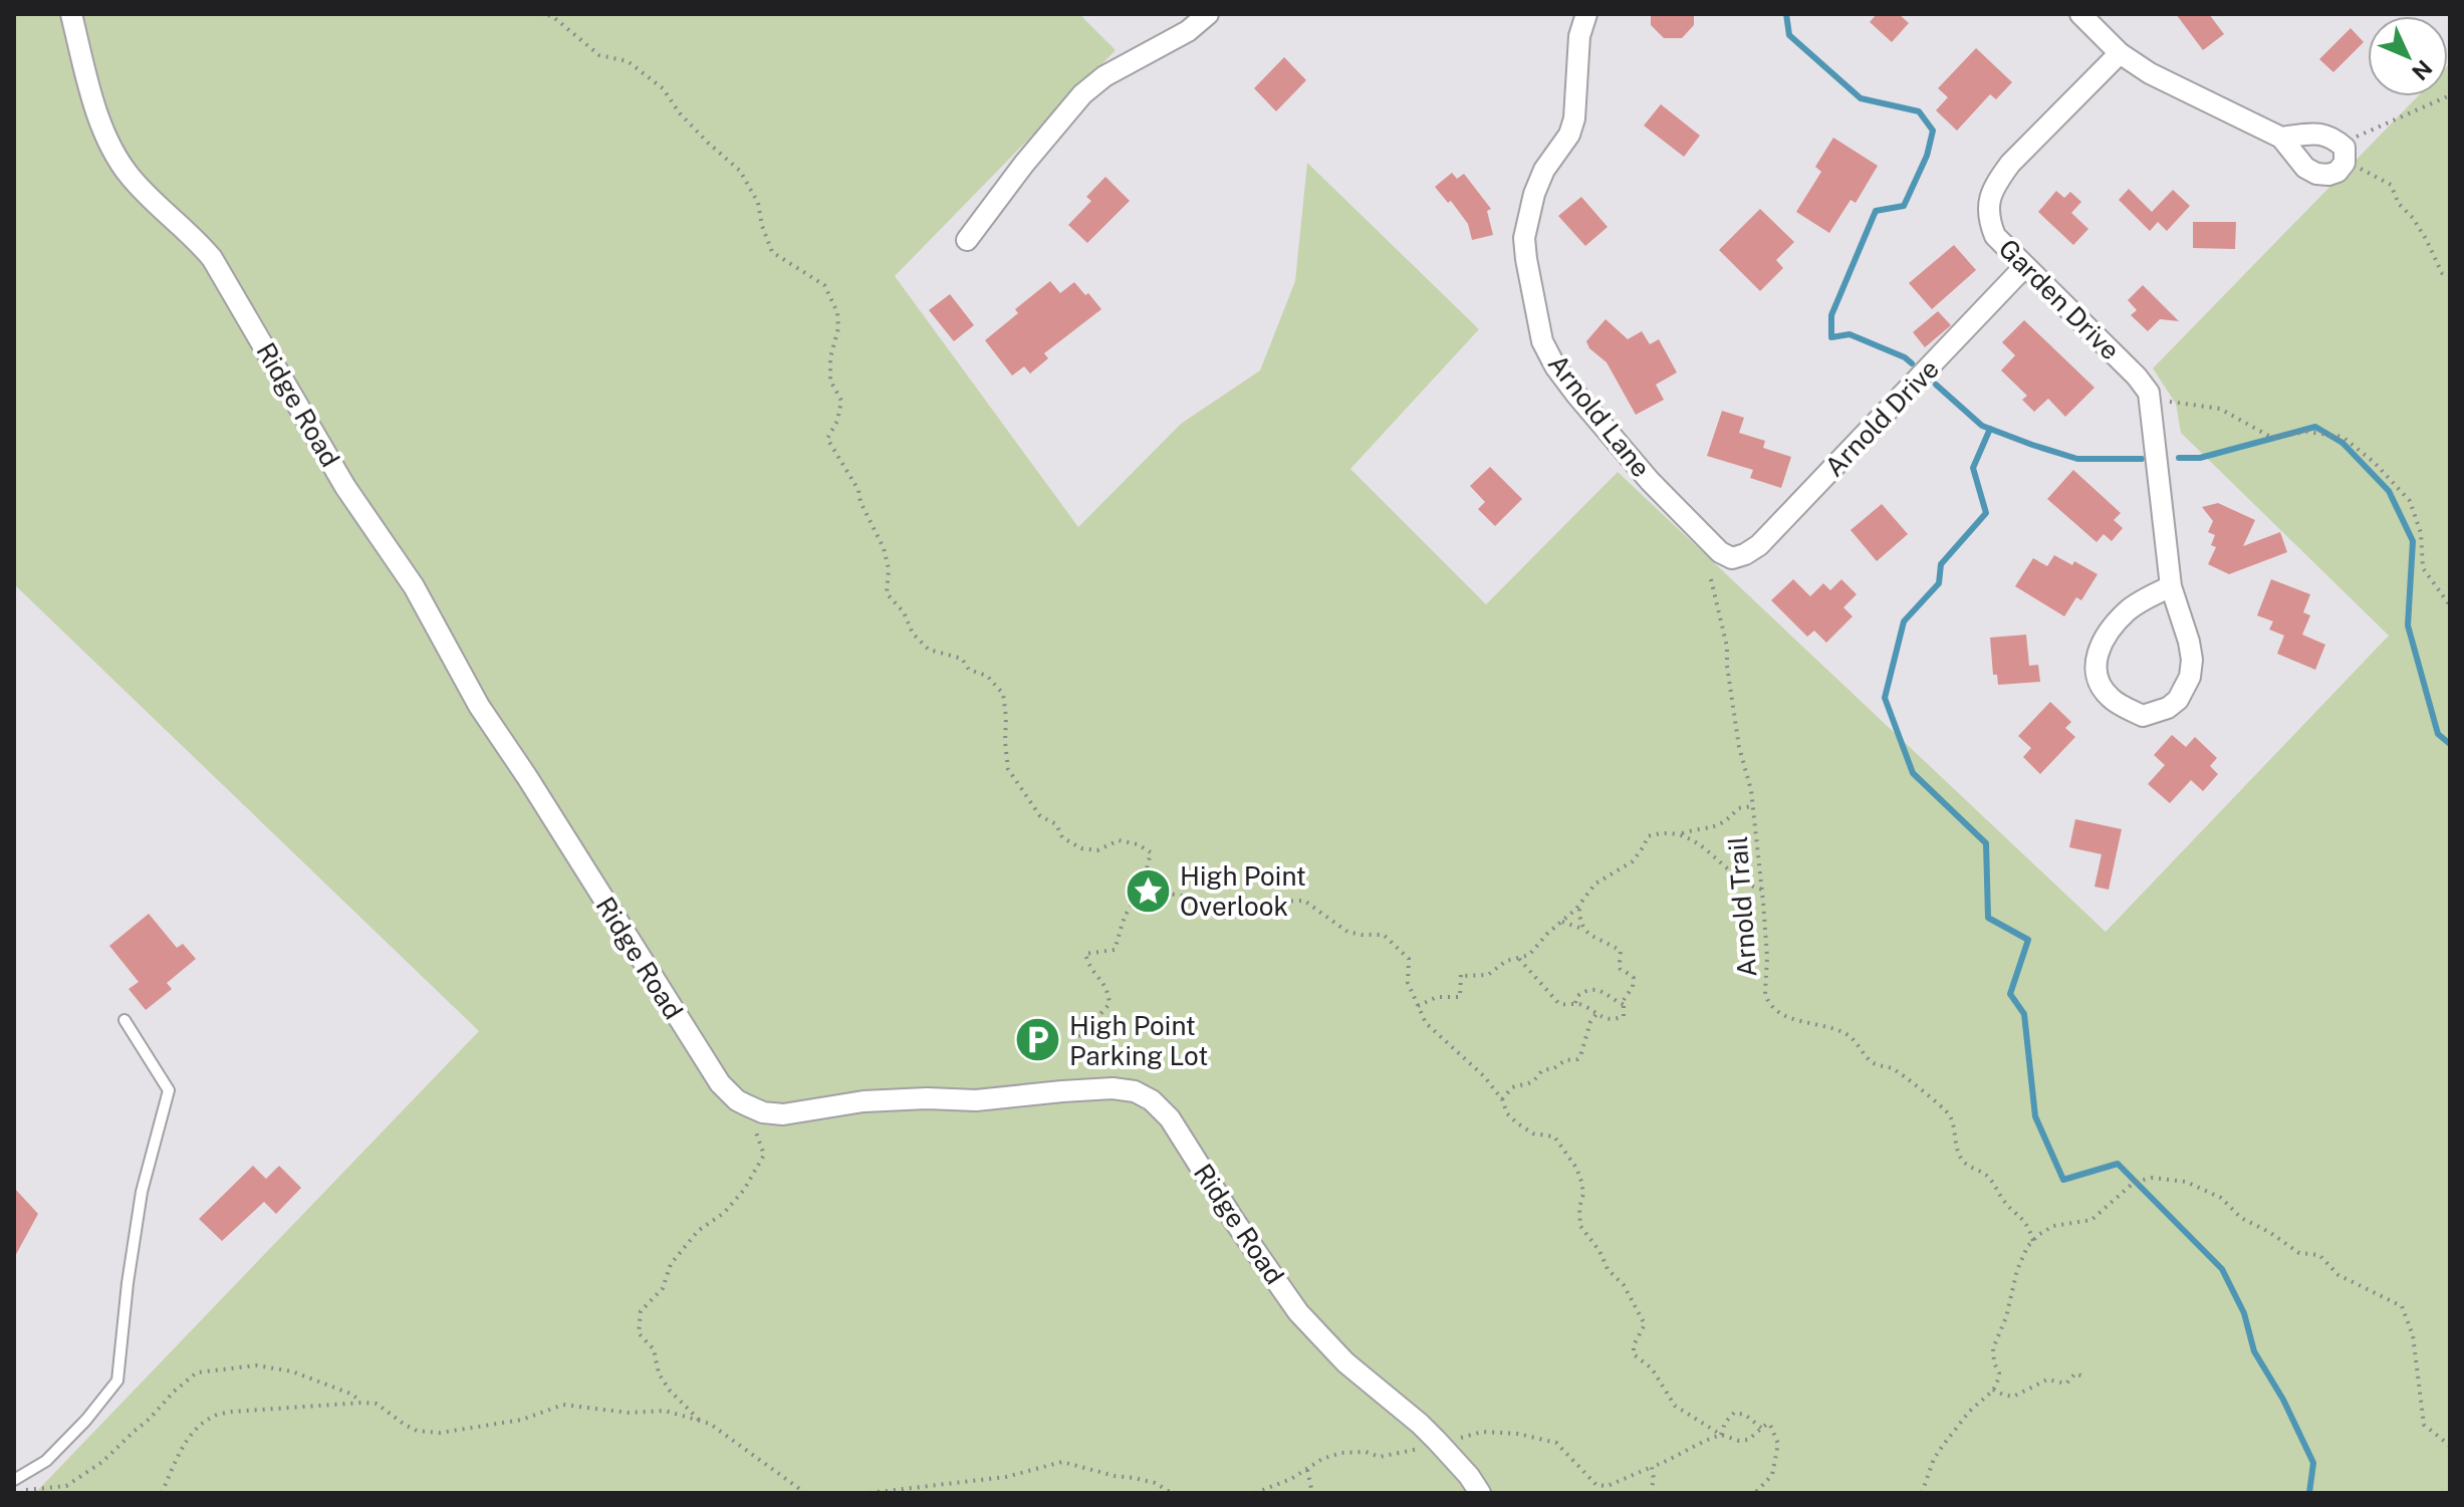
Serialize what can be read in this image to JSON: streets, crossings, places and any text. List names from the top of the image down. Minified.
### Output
{"streets":{"street":["Garden Drive","Ridge Road","Arnold Lane","Arnold Drive"],"path":["Arnold Trail"]},"crossings":[["Garden Drive","Arnold Drive"],["Arnold Lane","Arnold Drive"]],"places":{"place":["High Point Overlook"],"parking":["High Point Parking Lot"]},"north":"bottom right"}
